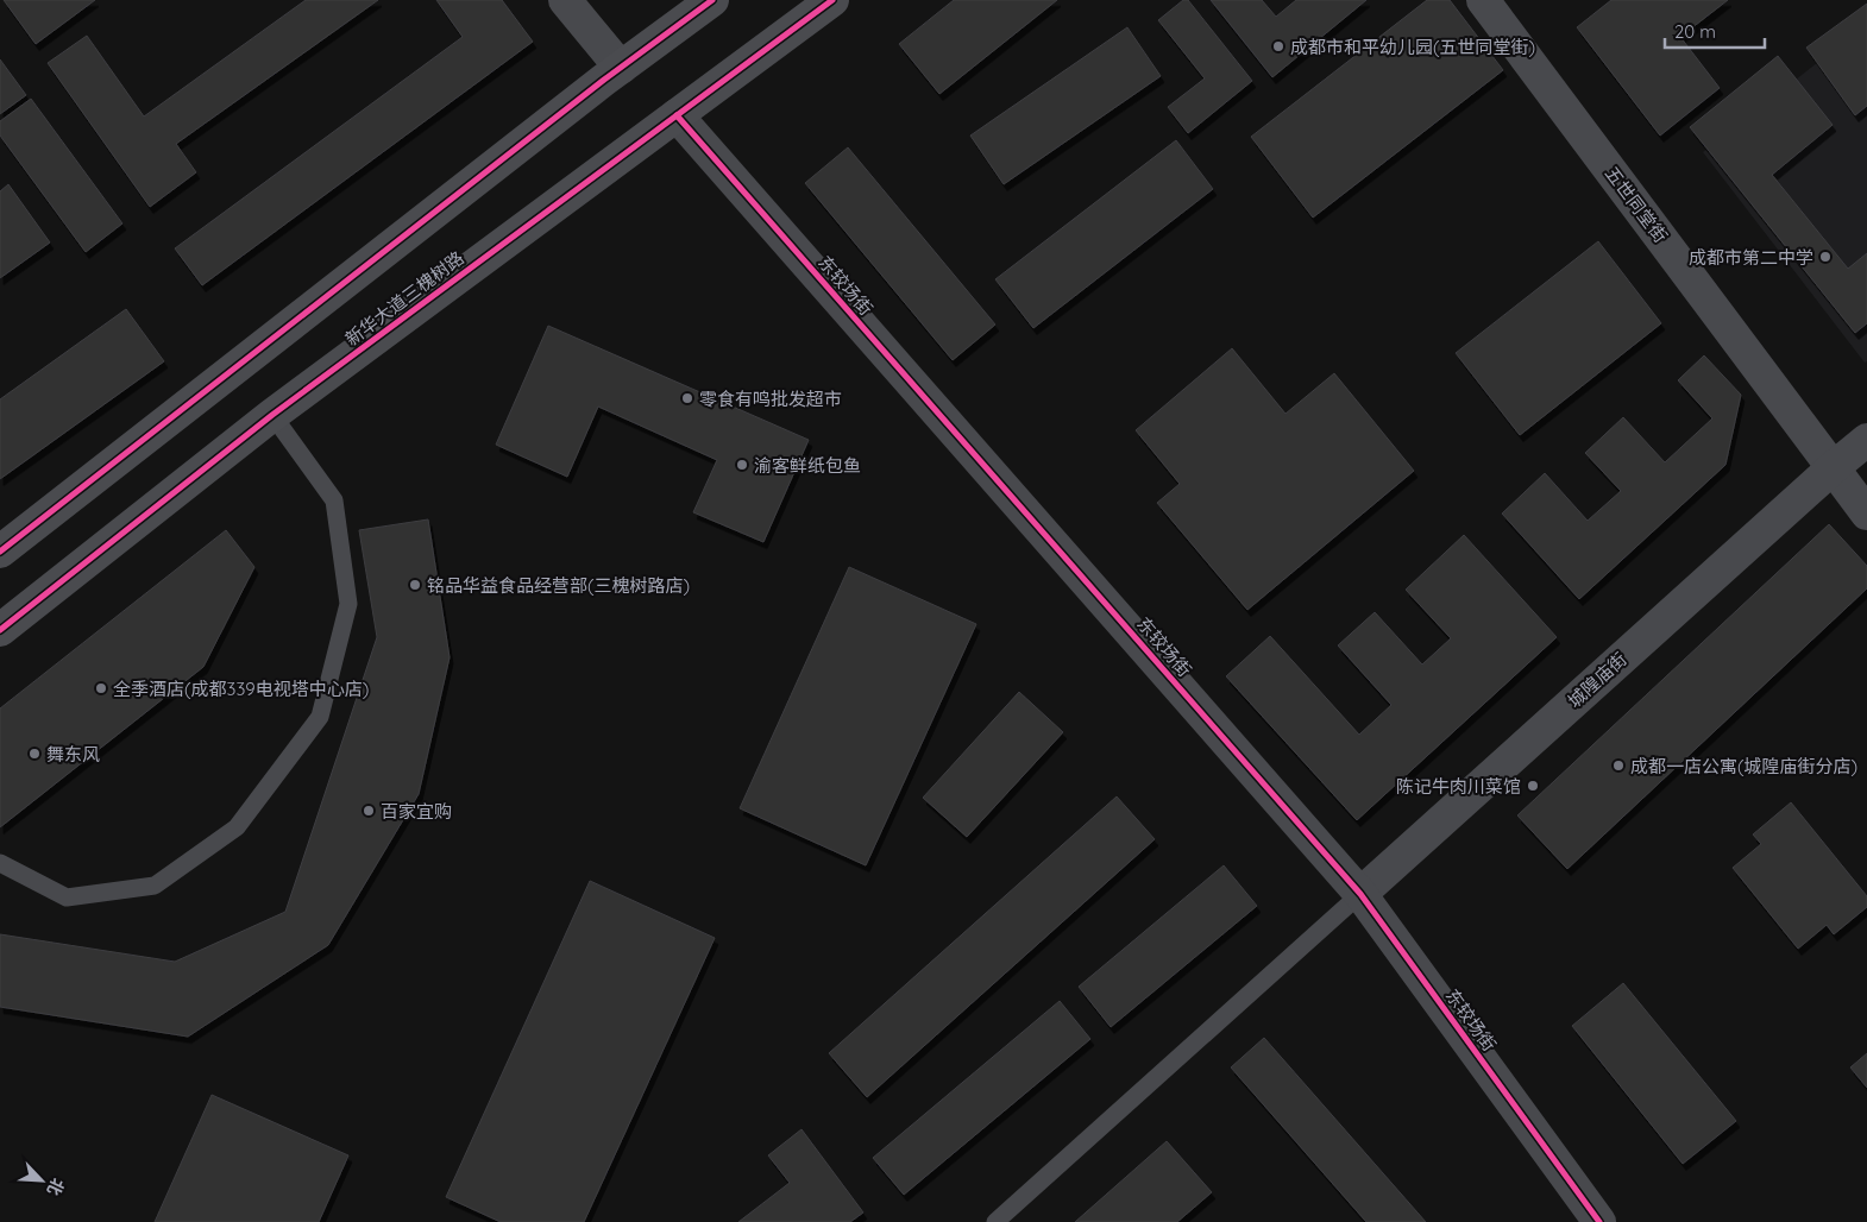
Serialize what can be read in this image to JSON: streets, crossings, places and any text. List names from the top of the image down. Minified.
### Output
{"streets":{"main road":["新华大道三槐树路"],"street":["五世同堂街","东较场街","城隍庙街"]},"crossings":[["五世同堂街","城隍庙街"],["东较场街","新华大道三槐树路"],["东较场街","城隍庙街"]],"places":["成都市和平幼儿园(五世同堂街)","成都市第二中学","零食有鸣批发超市","渝客鲜纸包鱼","铭品华益食品经营部(三槐树路店)","全季酒店(成都339电视塔中心店)","舞东风","成都一店公寓(城隍庙街分店)","陈记牛肉川菜馆","百家宜购"],"scale_bar":"20 m","north":"bottom right"}
